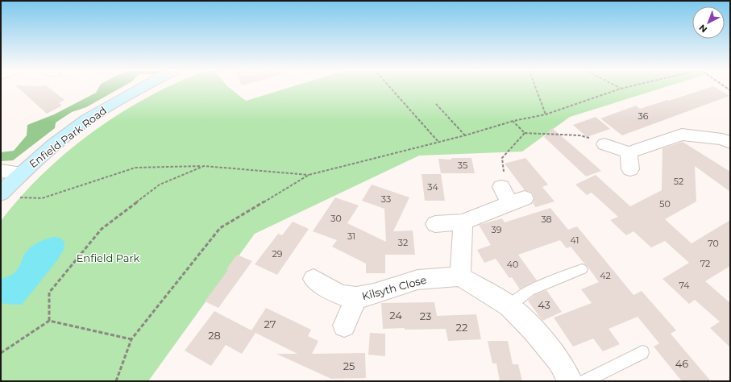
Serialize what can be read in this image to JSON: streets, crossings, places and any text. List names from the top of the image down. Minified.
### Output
{"streets":{"street":["Enfield Park Road","Kilsyth Close"]},"parks":["Enfield Park"],"house_numbers":["36","35","52","34","33","50","30","38","39","31","41","32","70","29","72","40","42","74","43","24","23","27","22","28","46","25"],"north":"bottom left"}
